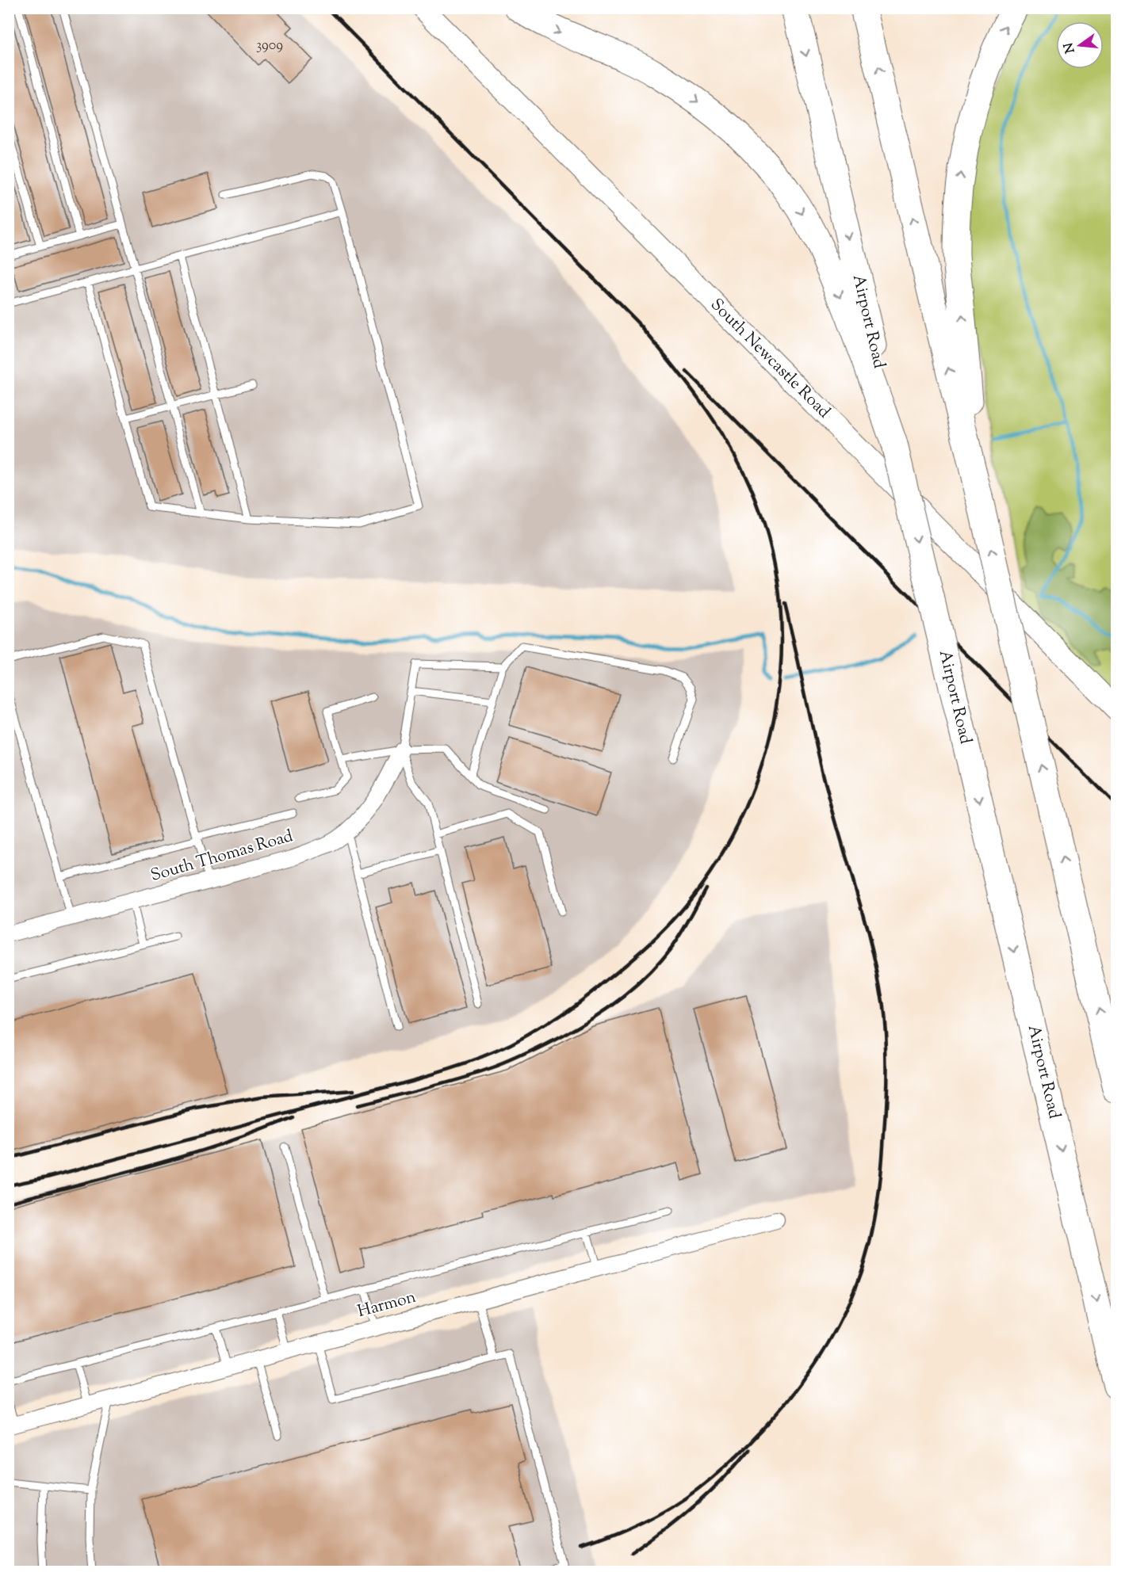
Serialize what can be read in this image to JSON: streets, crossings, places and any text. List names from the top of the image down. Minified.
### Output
{"streets":{"highway":["Airport Road"],"street":["South Newcastle Road","South Thomas Road","Harmon"]},"house_numbers":["3909"],"north":"left"}
